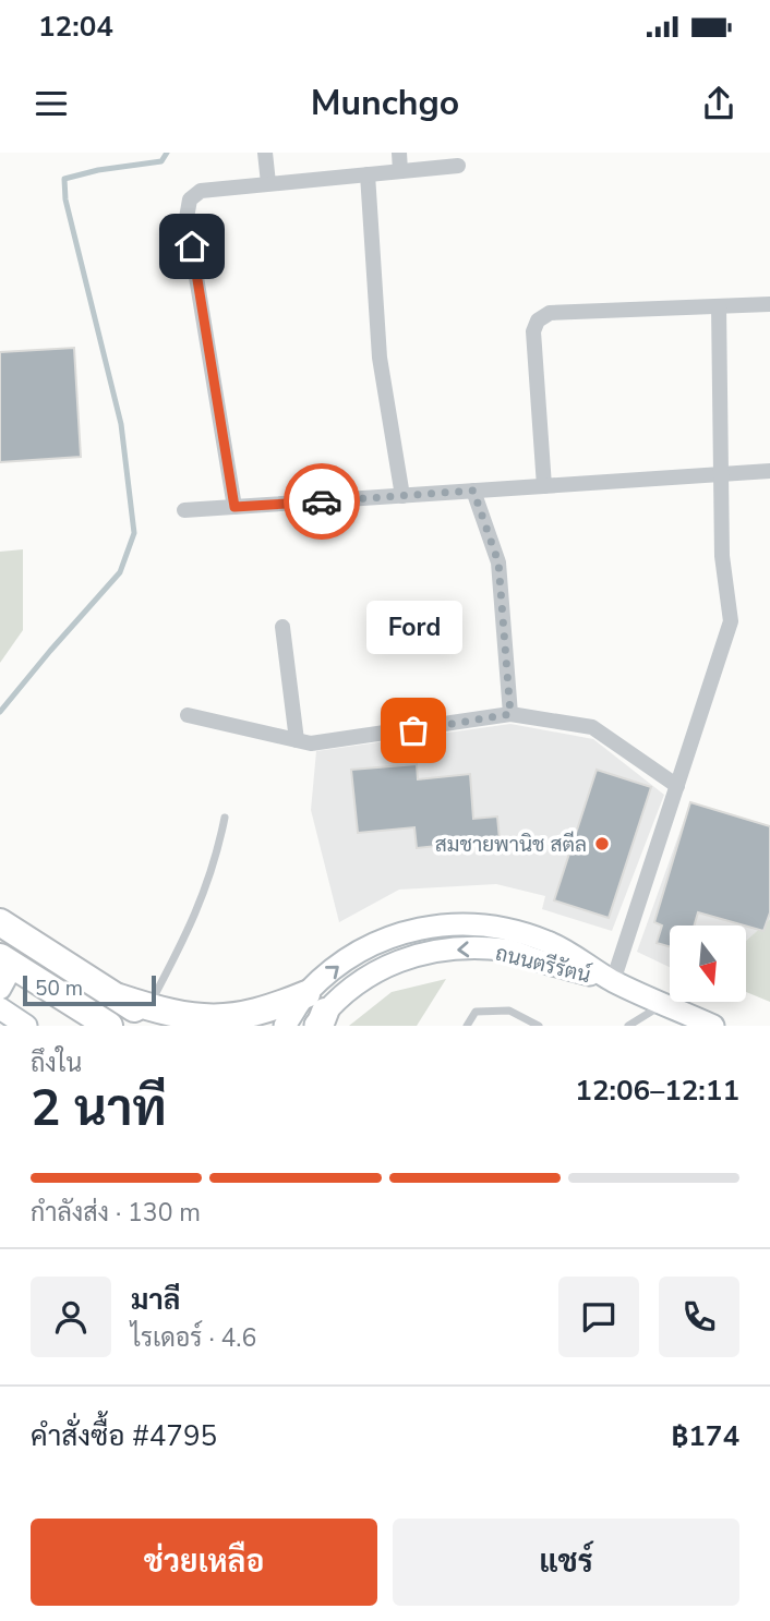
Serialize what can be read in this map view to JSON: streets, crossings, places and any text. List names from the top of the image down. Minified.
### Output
{"streets":{"main road":["ถนนตรีรัตน์"]},"places":["Ford","สมชายพานิช สตีล"],"scale_bar":"50 m","north":"bottom","page":{"status":"12:04","header":"Munchgo","bubble":"Ford","scale":"50 m","heading":["2 นาที","ถึงใน","12:06–12:11"],"panel":["มาลี","ไรเดอร์ · 4.6","คำสั่งซื้อ #4795","฿174"],"bar":"กำลังส่ง · 130 m","buttons":["ช่วยเหลือ","แชร์"]}}
